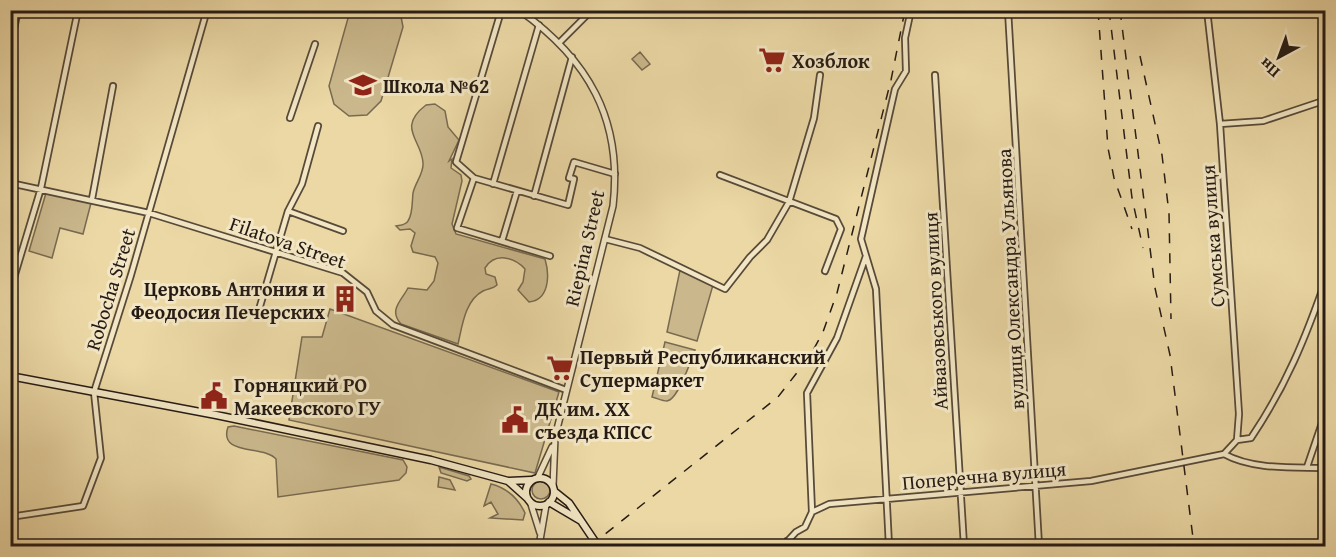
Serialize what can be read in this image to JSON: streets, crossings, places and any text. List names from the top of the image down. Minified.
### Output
{"streets":{"street":["Сумська вулиця","Filatova Street","Riepina Street","вулиця Олександра Ульянова","Robocha Street","Айвазовського вулиця","Поперечна вулиця"]},"crossings":[["Filatova Street","Riepina Street"],["Filatova Street","Robocha Street"],["вулиця Олександра Ульянова","Поперечна вулиця"],["Айвазовського вулиця","Поперечна вулиця"]],"places":{"supermarket":["Хозблок","Первый Республиканский Супермаркет"],"school or university":["Школа №62"],"building":["Церковь Антония и Феодосия Печерских"],"public building":["Горняцкий РО Макеевского ГУ","ДК им. XX съезда КПСС"]},"north":"bottom left"}
